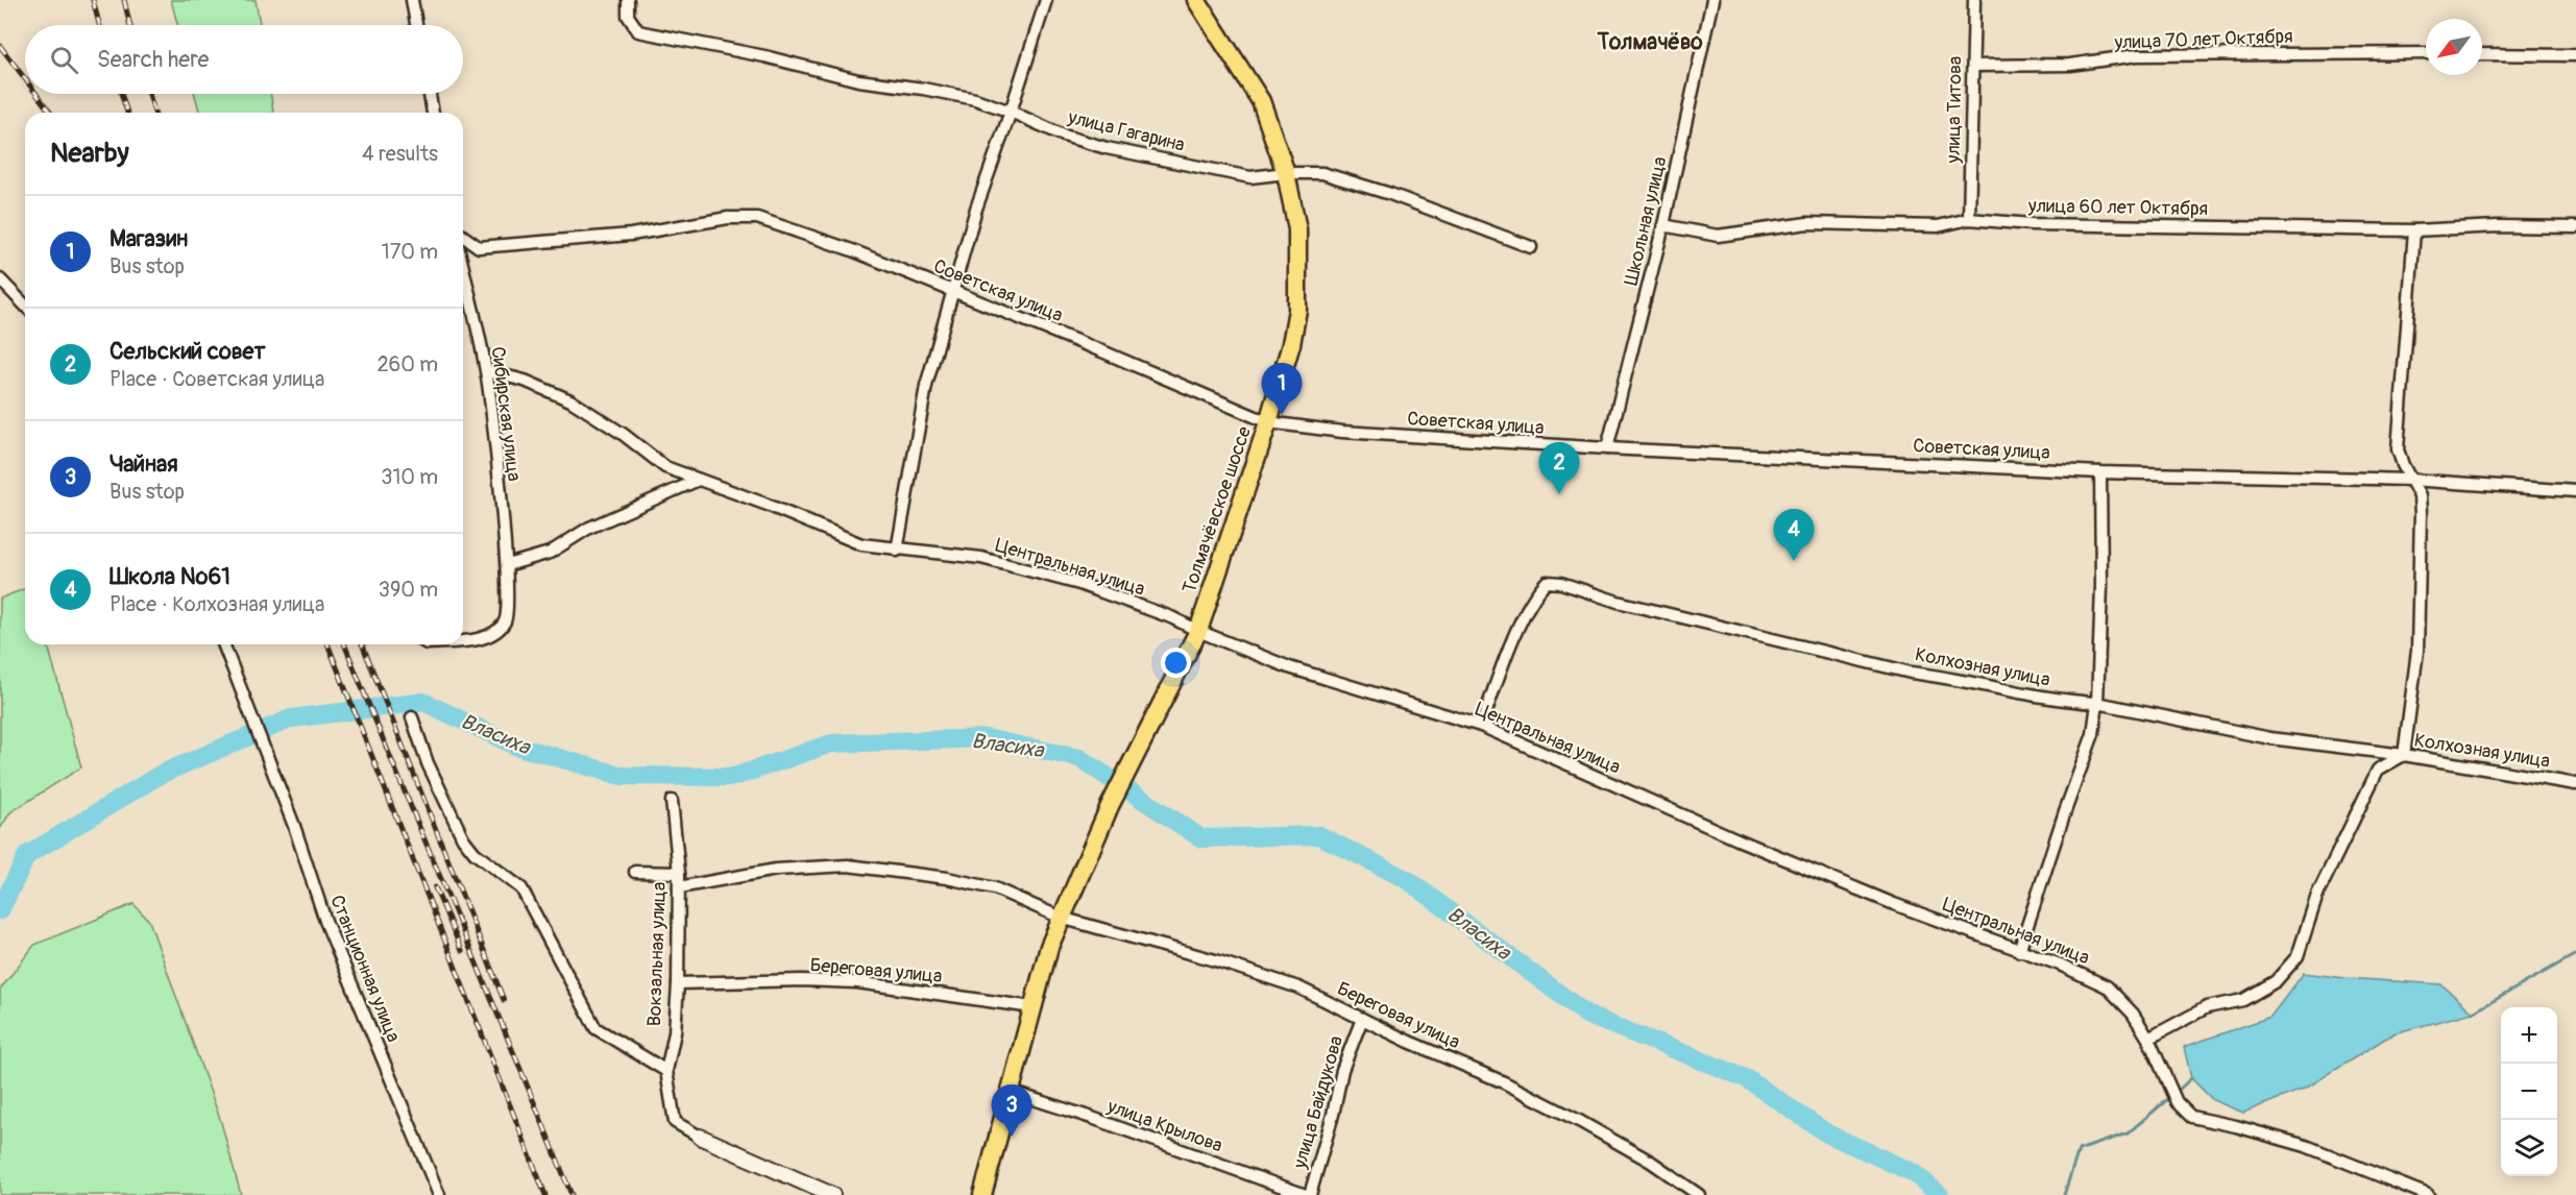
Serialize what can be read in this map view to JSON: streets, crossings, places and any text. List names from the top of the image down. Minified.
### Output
{"streets":{"main road":["Толмачёвское шоссе"],"street":["улица 70 лет Октября","улица Титова","улица Гагарина","улица 60 лет Октября","Школьная улица","Советская улица","Сибирская улица","Центральная улица","Колхозная улица","Вокзальная улица","Станционная улица","Береговая улица","улица Байдукова","улица Крылова"]},"crossings":[["улица 70 лет Октября","улица Титова"],["улица Титова","улица 60 лет Октября"],["улица Гагарина","Толмачёвское шоссе"],["улица 60 лет Октября","Школьная улица"],["Школьная улица","Советская улица"],["Советская улица","Толмачёвское шоссе"],["Сибирская улица","Центральная улица"],["Толмачёвское шоссе","Центральная улица"],["Толмачёвское шоссе","Береговая улица"],["Толмачёвское шоссе","улица Крылова"],["Центральная улица","Колхозная улица"],["Вокзальная улица","Береговая улица"],["Береговая улица","улица Байдукова"],["улица Байдукова","улица Крылова"]],"districts":["Толмачёво"],"water":["Власиха"],"north":"bottom left","page":{"search":"Search here","heading":["Nearby","4 results"],"list":[{"mark":"1","name":"Магазин","note":"Bus stop","value":"170 m"},{"mark":"2","name":"Сельский совет","note":"Place · Советская улица","value":"260 m"},{"mark":"3","name":"Чайная","note":"Bus stop","value":"310 m"},{"mark":"4","name":"Школа №61","note":"Place · Колхозная улица","value":"390 m"}],"pins":["1","2","4","3"],"map_buttons":["+","−"]}}
